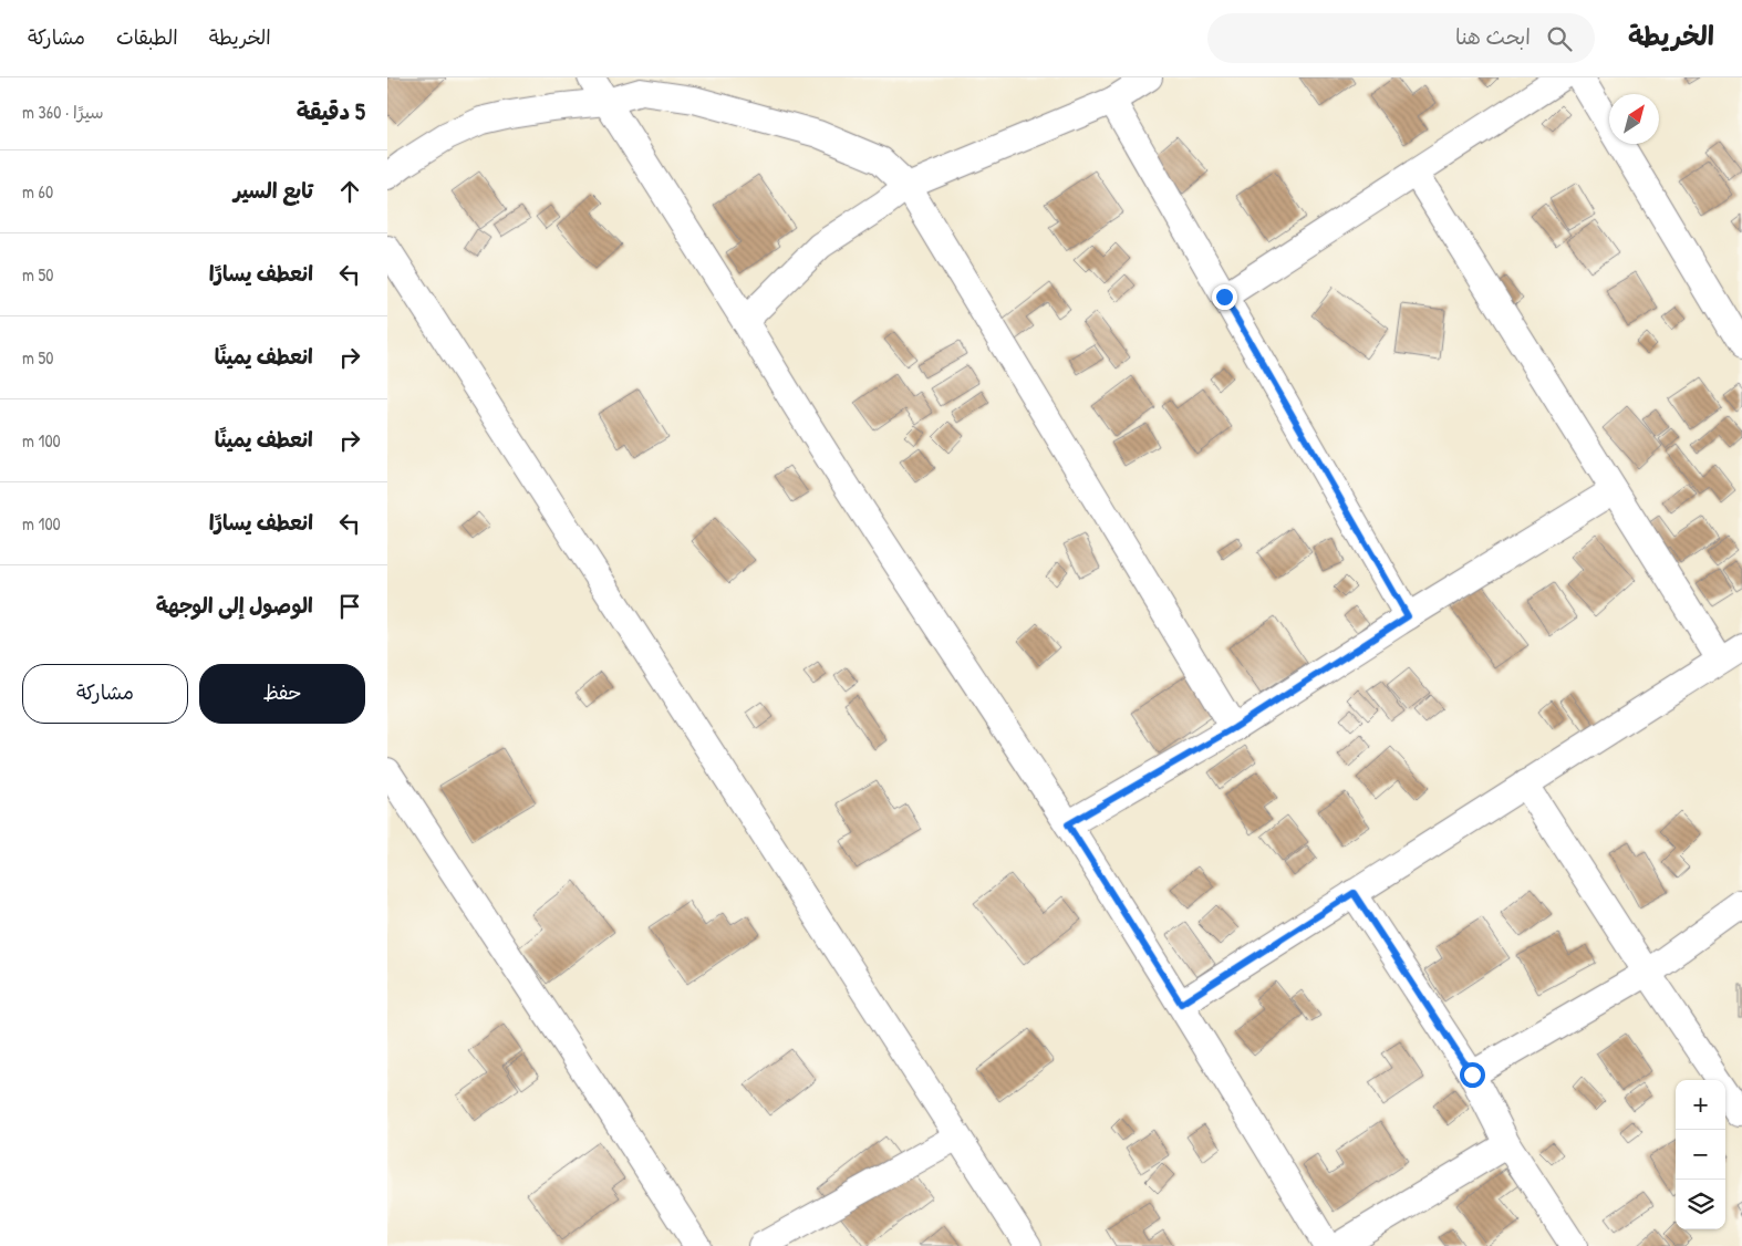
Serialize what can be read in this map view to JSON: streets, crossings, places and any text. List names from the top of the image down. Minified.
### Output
{"north":"top right","page":{"header":"الخريطة","search":"ابحث هنا","nav":["الخريطة","الطبقات","مشاركة"],"heading":["5 دقيقة","سيرًا · 360 m"],"list":[["تابع السير","60 m"],["انعطف يسارًا","50 m"],["انعطف يمينًا","50 m"],["انعطف يمينًا","100 m"],["انعطف يسارًا","100 m"],"الوصول إلى الوجهة"],"buttons":["حفظ","مشاركة"],"map_buttons":["+","−"]}}
